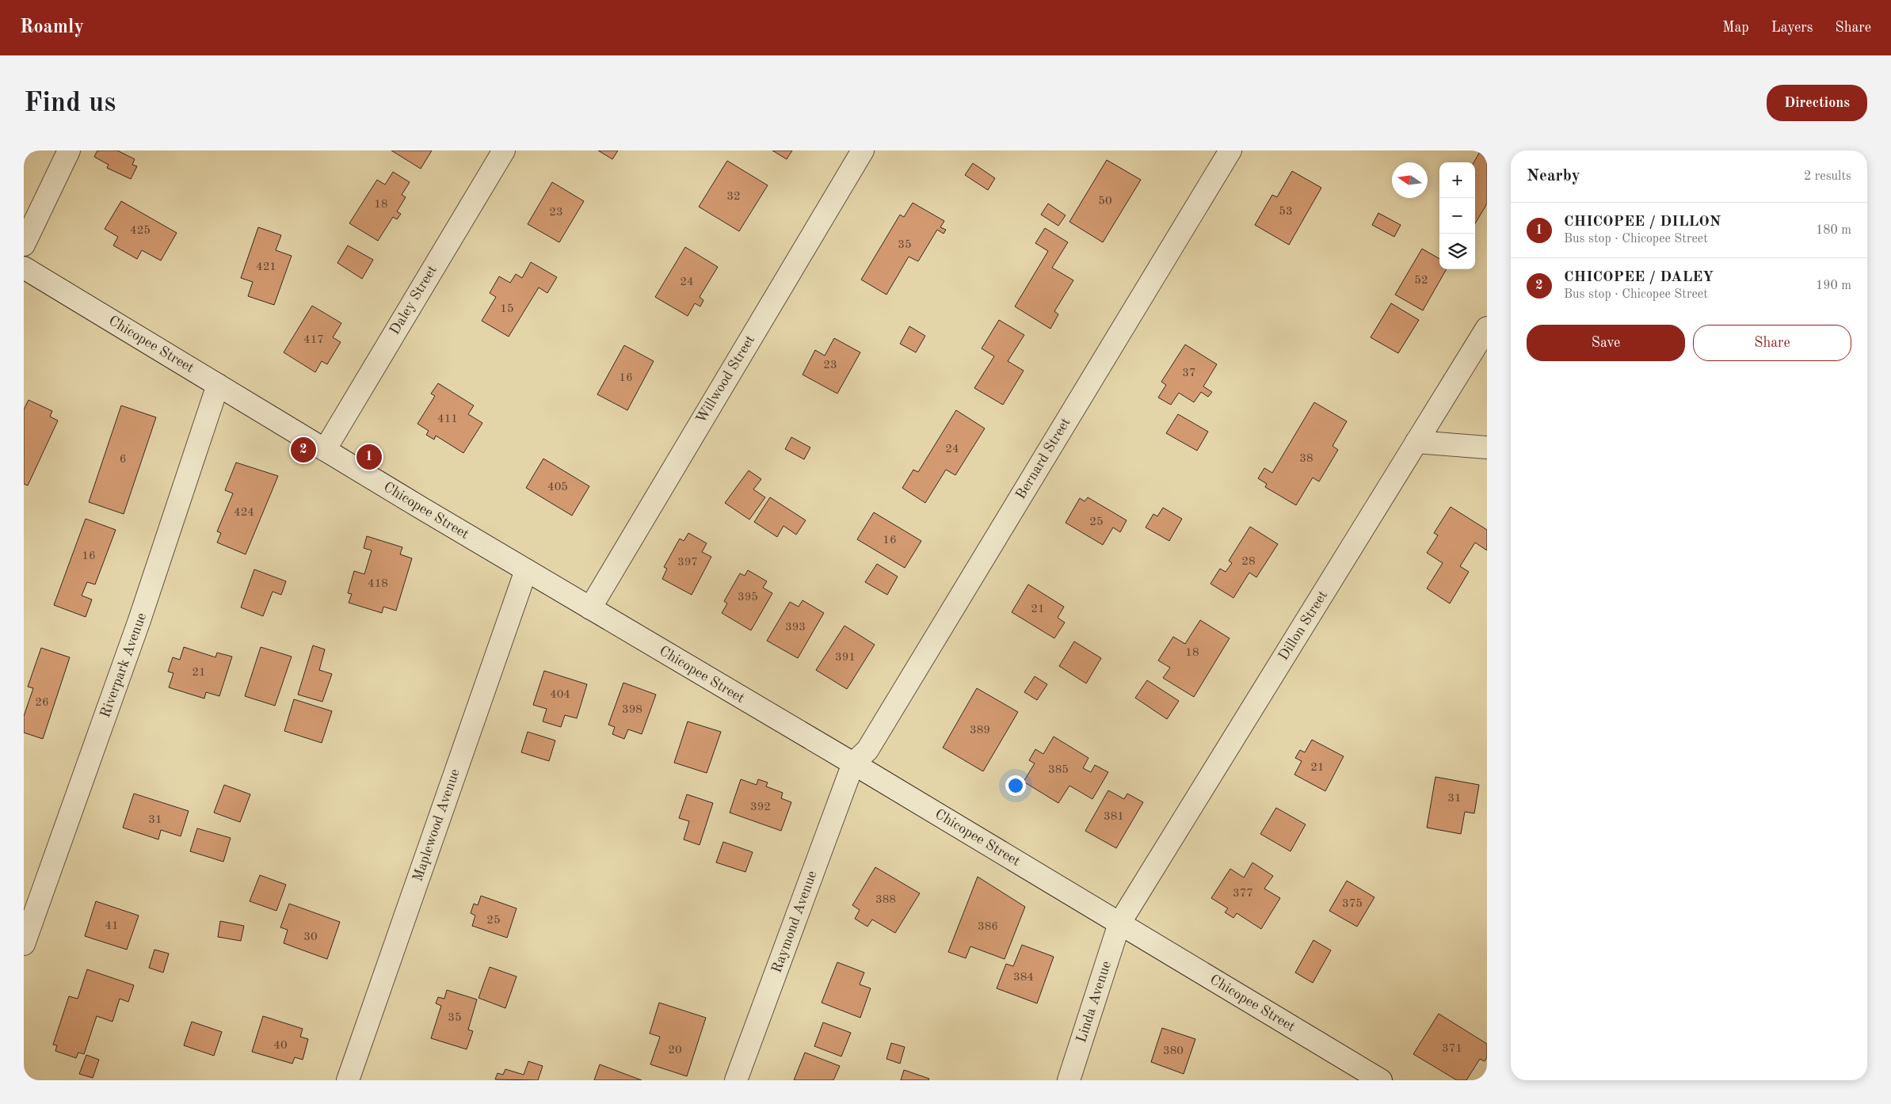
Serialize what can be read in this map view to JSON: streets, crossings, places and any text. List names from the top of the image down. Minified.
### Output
{"streets":{"street":["Daley Street","Chicopee Street","Willwood Street","Bernard Street","Dillon Street","Riverpark Avenue","Maplewood Avenue","Raymond Avenue","Linda Avenue"]},"crossings":[["Daley Street","Chicopee Street"],["Chicopee Street","Willwood Street"],["Chicopee Street","Bernard Street"],["Chicopee Street","Dillon Street"],["Chicopee Street","Riverpark Avenue"],["Chicopee Street","Maplewood Avenue"],["Chicopee Street","Raymond Avenue"],["Chicopee Street","Linda Avenue"],["Bernard Street","Raymond Avenue"],["Dillon Street","Linda Avenue"]],"house_numbers":["32","50","18","53","23","425","35","421","52","24","15","417","23","37","16","411","24","38","6","405","424","25","16","16","28","397","418","395","21","393","18","391","21","404","26","398","389","21","385","31","392","381","31","377","388","375","25","41","386","30","384","35","40","371","20","380"],"north":"left","page":{"header":"Roamly","nav":["Map","Layers","Share"],"buttons":["Directions",["Save","Share"]],"title":"Find us","heading":["Nearby","2 results"],"map_buttons":["+","−"],"list":[{"mark":"1","name":"CHICOPEE / DILLON","note":"Bus stop · Chicopee Street","value":"180 m"},{"mark":"2","name":"CHICOPEE / DALEY","note":"Bus stop · Chicopee Street","value":"190 m"}],"pins":["2","1"]}}
